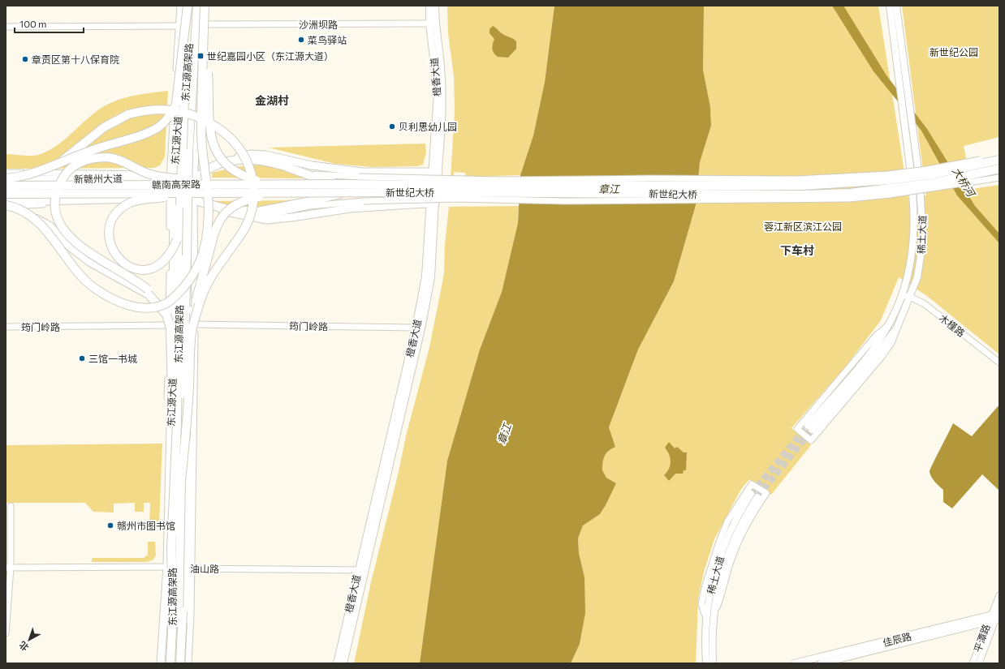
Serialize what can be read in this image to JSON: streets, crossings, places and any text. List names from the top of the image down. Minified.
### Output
{"streets":{"highway":["东江源高架路","赣南高架路","新世纪大桥"],"main road":["橙香大道","东江源大道","新赣州大道","稀土大道","佳辰路"],"street":["沙洲坝路","木槿路","筠门岭路","油山路","平潭路"]},"crossings":[["沙洲坝路","橙香大道"],["沙洲坝路","东江源大道"],["橙香大道","筠门岭路"],["橙香大道","油山路"],["东江源大道","新赣州大道"],["东江源大道","筠门岭路"],["东江源大道","油山路"],["赣南高架路","新世纪大桥"],["稀土大道","木槿路"],["平潭路","佳辰路"]],"districts":["金湖村","下车村"],"water":["大桥河","章江"],"parks":["新世纪公园","蓉江新区滨江公园"],"places":{"other":["菜鸟驿站","章贡区第十八保育院","贝利思幼儿园","三馆一书城","赣州市图书馆"],"transit":["世纪嘉园小区（东江源大道）"]},"scale_bar":"100 m","north":"bottom left"}
